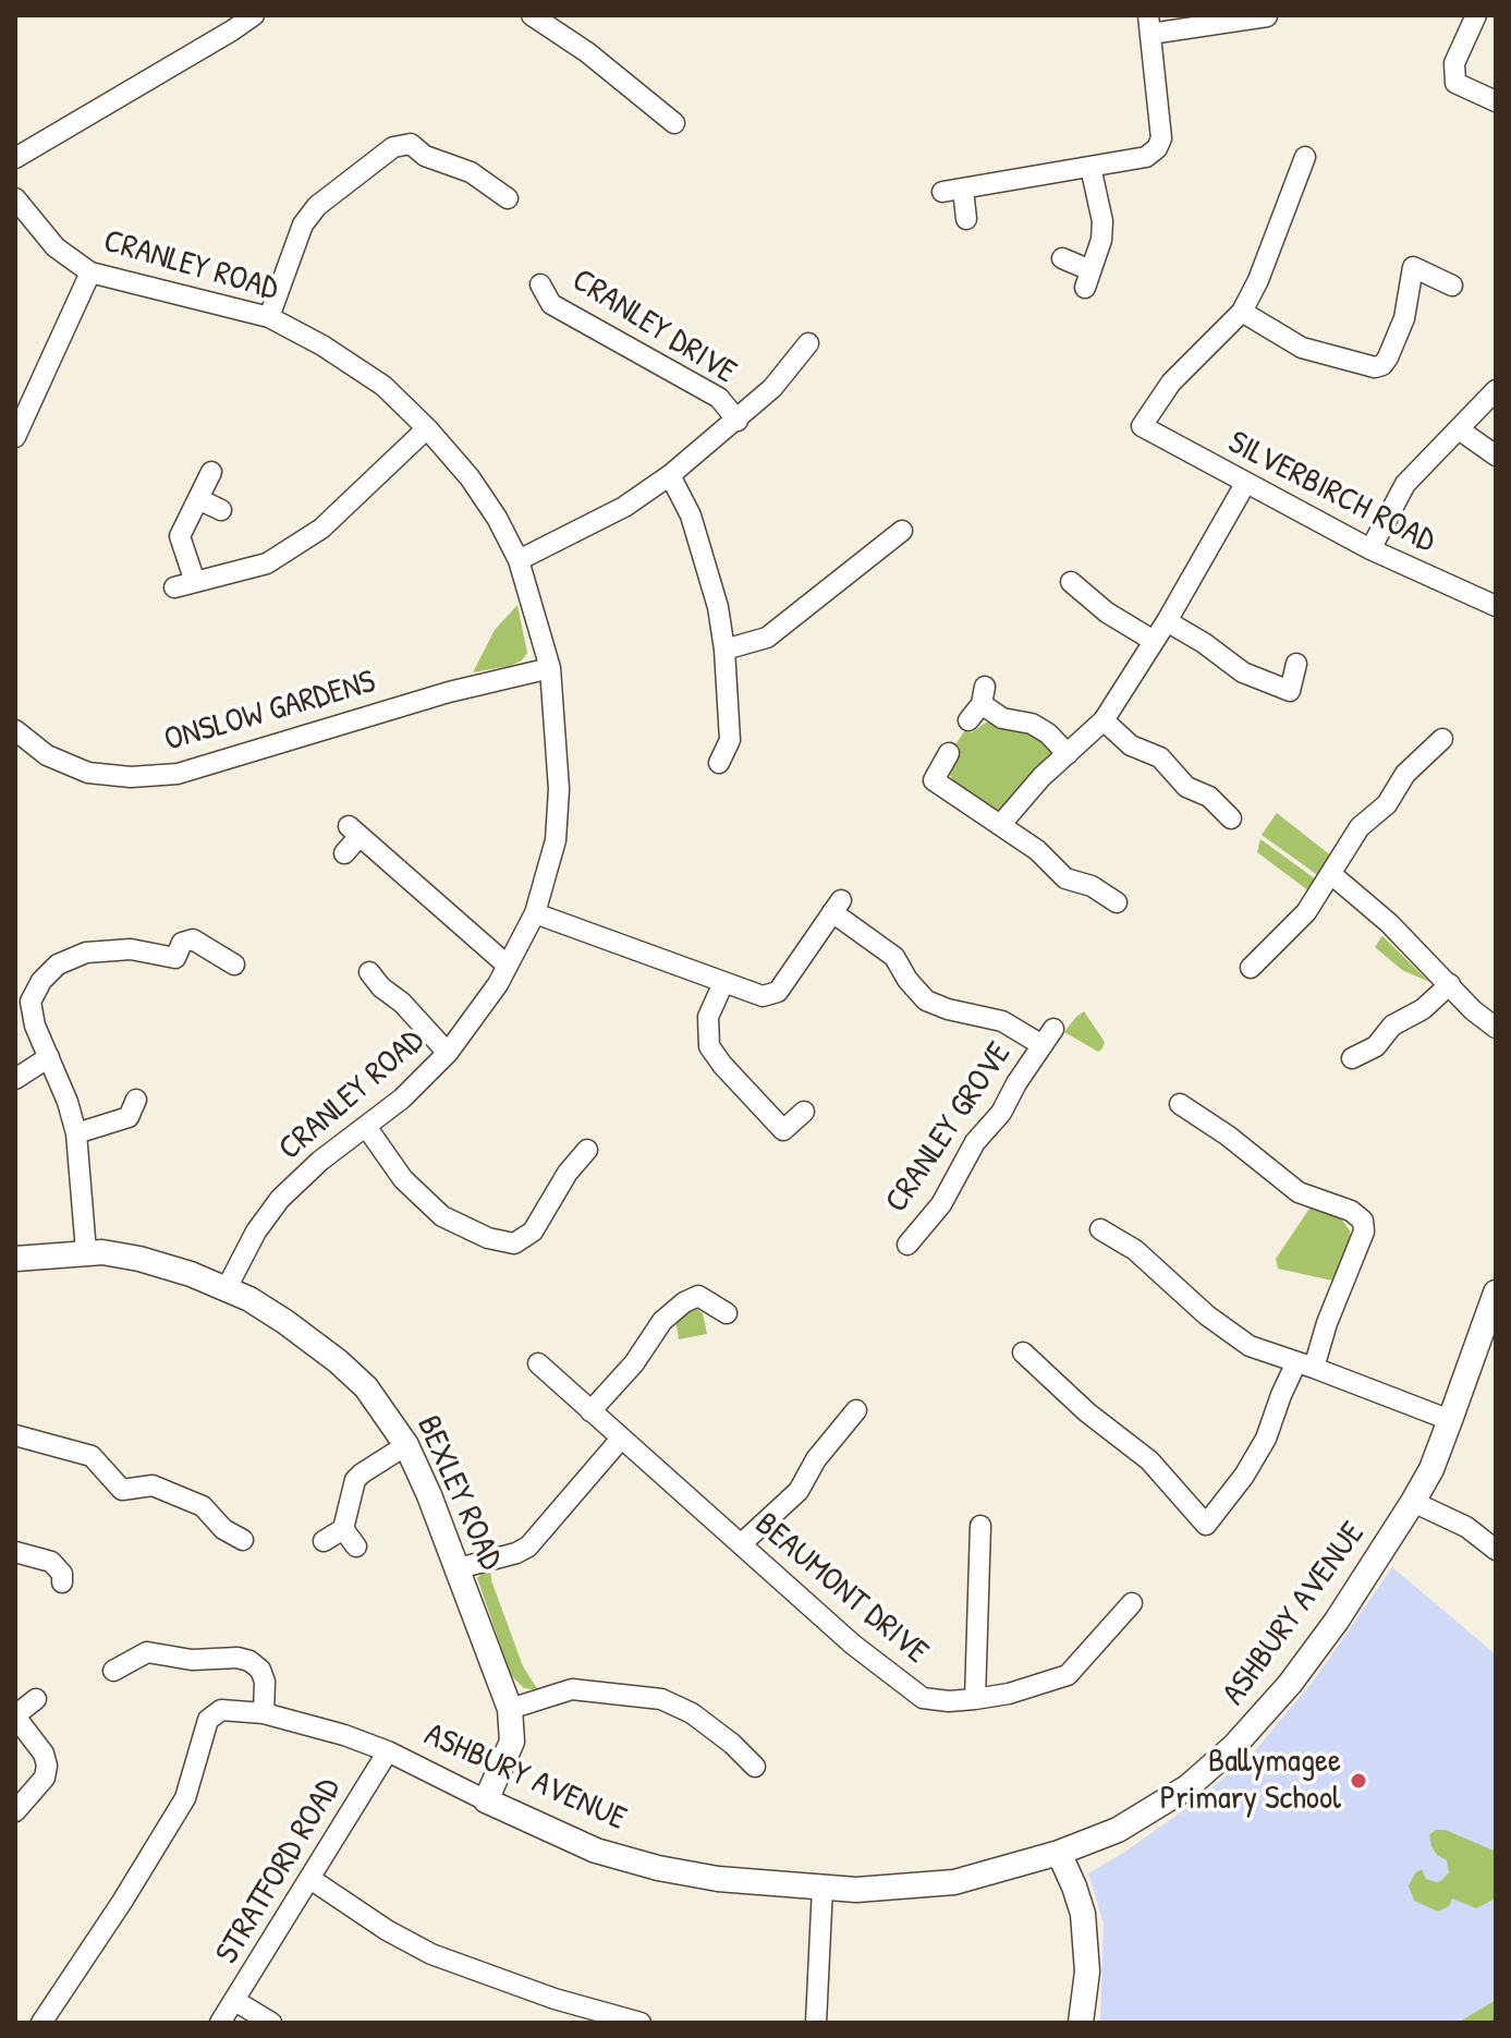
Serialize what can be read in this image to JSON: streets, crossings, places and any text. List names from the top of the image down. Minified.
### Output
{"streets":{"street":["CRANLEY ROAD","CRANLEY DRIVE","SILVERBIRCH ROAD","ONSLOW GARDENS","CRANLEY GROVE","BEXLEY ROAD","BEAUMONT DRIVE","ASHBURY AVENUE","STRATFORD ROAD"]},"crossings":[["CRANLEY ROAD","ONSLOW GARDENS"],["CRANLEY ROAD","CRANLEY GROVE"],["CRANLEY ROAD","BEXLEY ROAD"],["BEXLEY ROAD","ASHBURY AVENUE"],["ASHBURY AVENUE","STRATFORD ROAD"]],"places":["Ballymagee Primary School"]}
